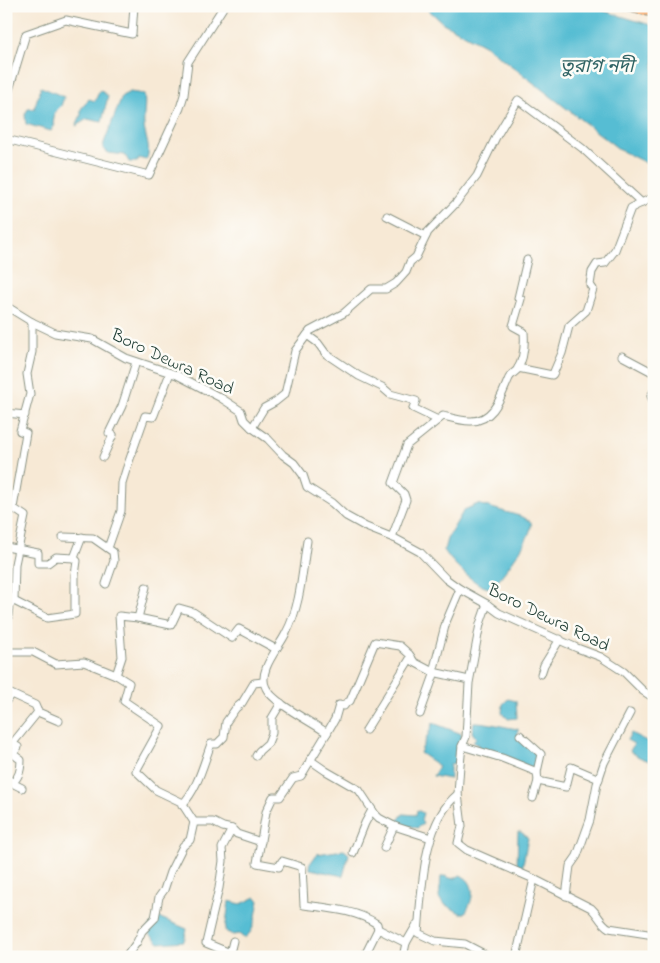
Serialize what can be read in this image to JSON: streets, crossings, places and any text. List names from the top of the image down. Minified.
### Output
{"streets":{"street":["Boro Dewra Road"]},"water":["তুরাগ নদী"]}
